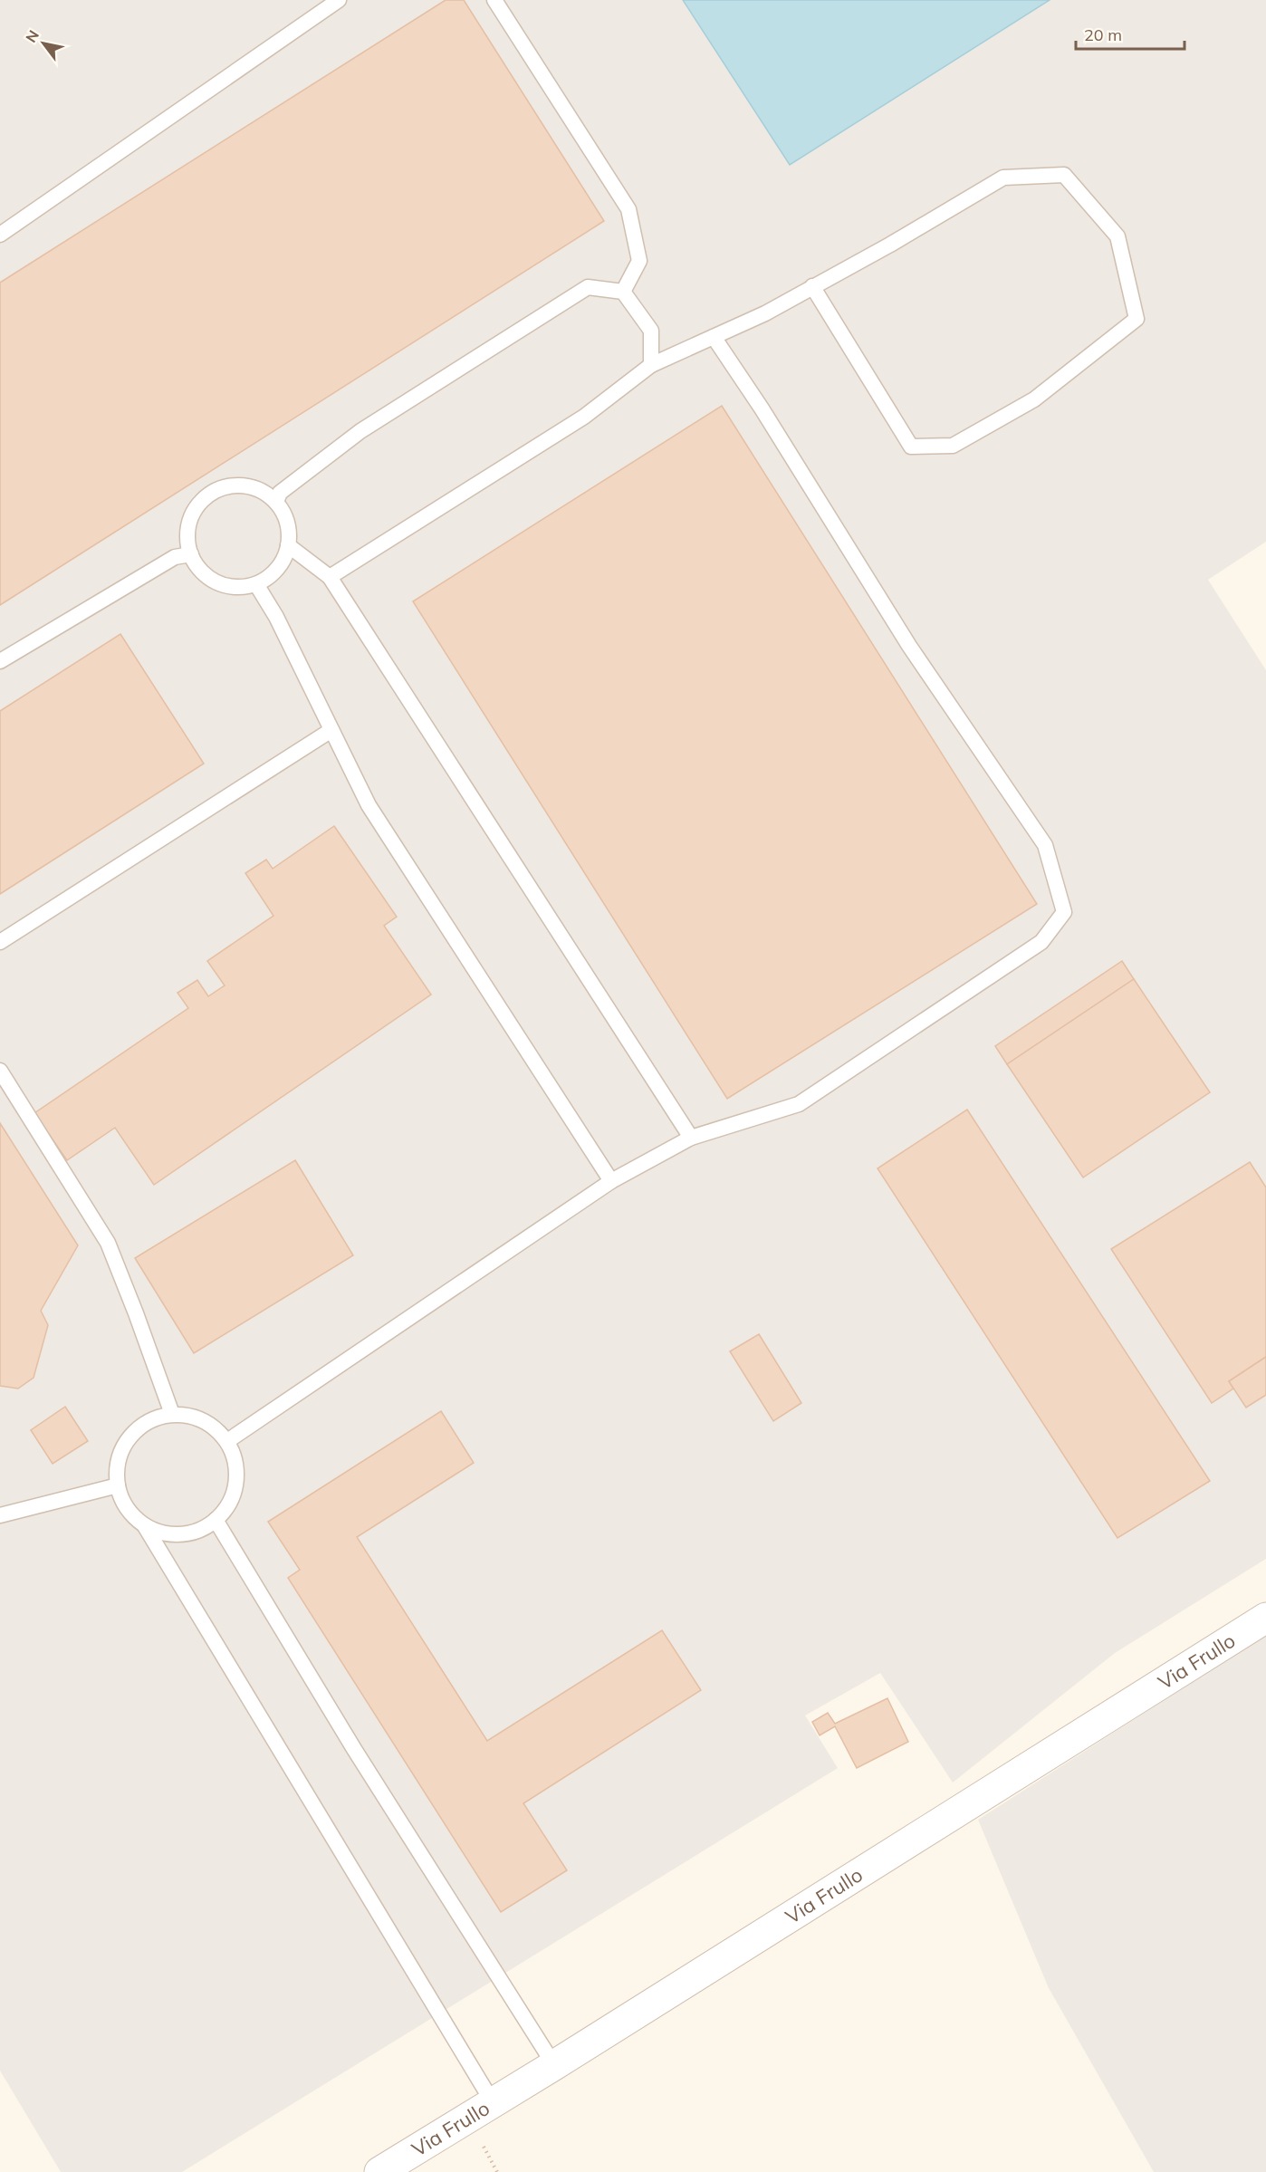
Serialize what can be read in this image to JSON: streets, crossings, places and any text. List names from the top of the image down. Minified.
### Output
{"streets":{"street":["Via Frullo"]},"scale_bar":"20 m","north":"top left"}
